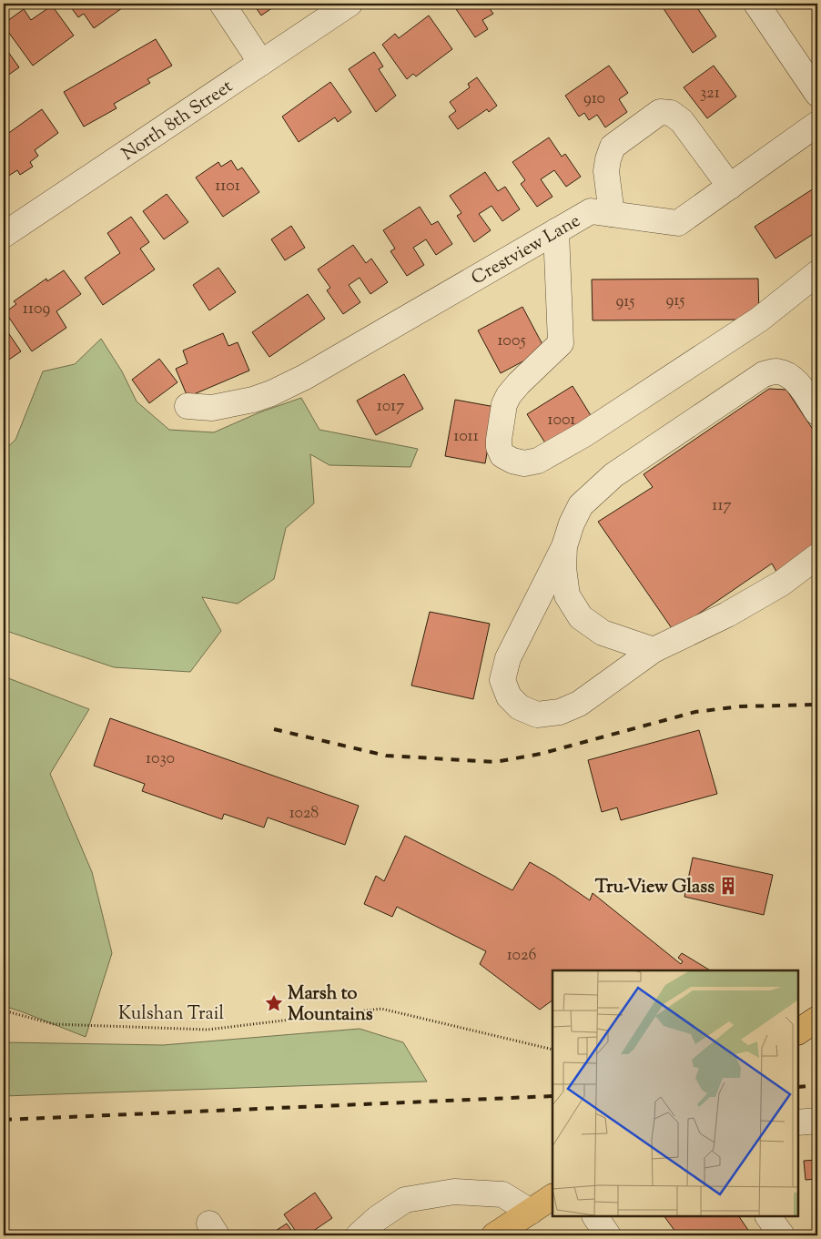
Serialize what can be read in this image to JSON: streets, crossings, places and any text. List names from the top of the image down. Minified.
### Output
{"streets":{"street":["North 8th Street","Crestview Lane"],"path":["Kulshan Trail"]},"places":{"building":["Tru-View Glass"],"place":["Marsh to Mountains"]},"house_numbers":["321","910","1101","915","915","1109","1005","1017","1001","1011","117","1030","1028","1026"]}
